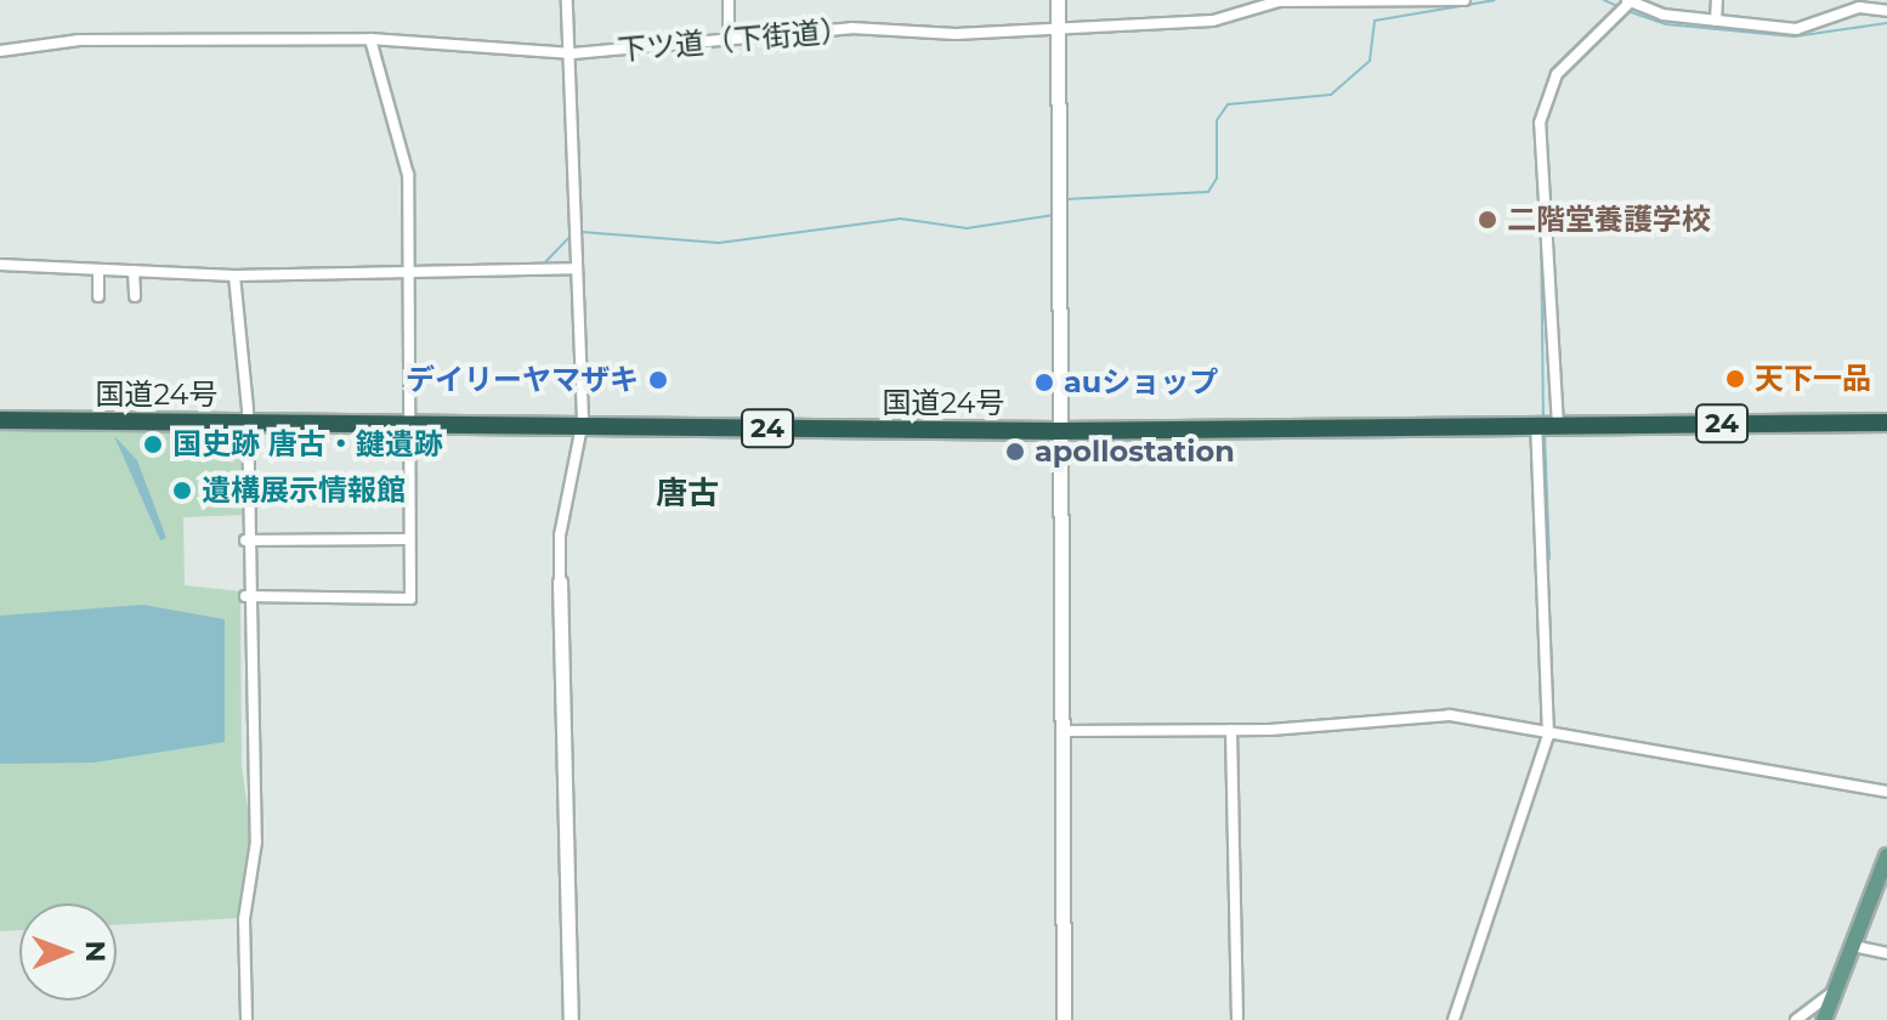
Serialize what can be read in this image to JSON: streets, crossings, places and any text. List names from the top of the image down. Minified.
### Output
{"streets":{"highway":["国道24号","24"],"street":["下ツ道（下街道）"]},"districts":["唐古"],"places":["二階堂養護学校","天下一品","デイリーヤマザキ","auショップ","国史跡 唐古・鍵遺跡","apollostation","遺構展示情報館"],"north":"right"}
